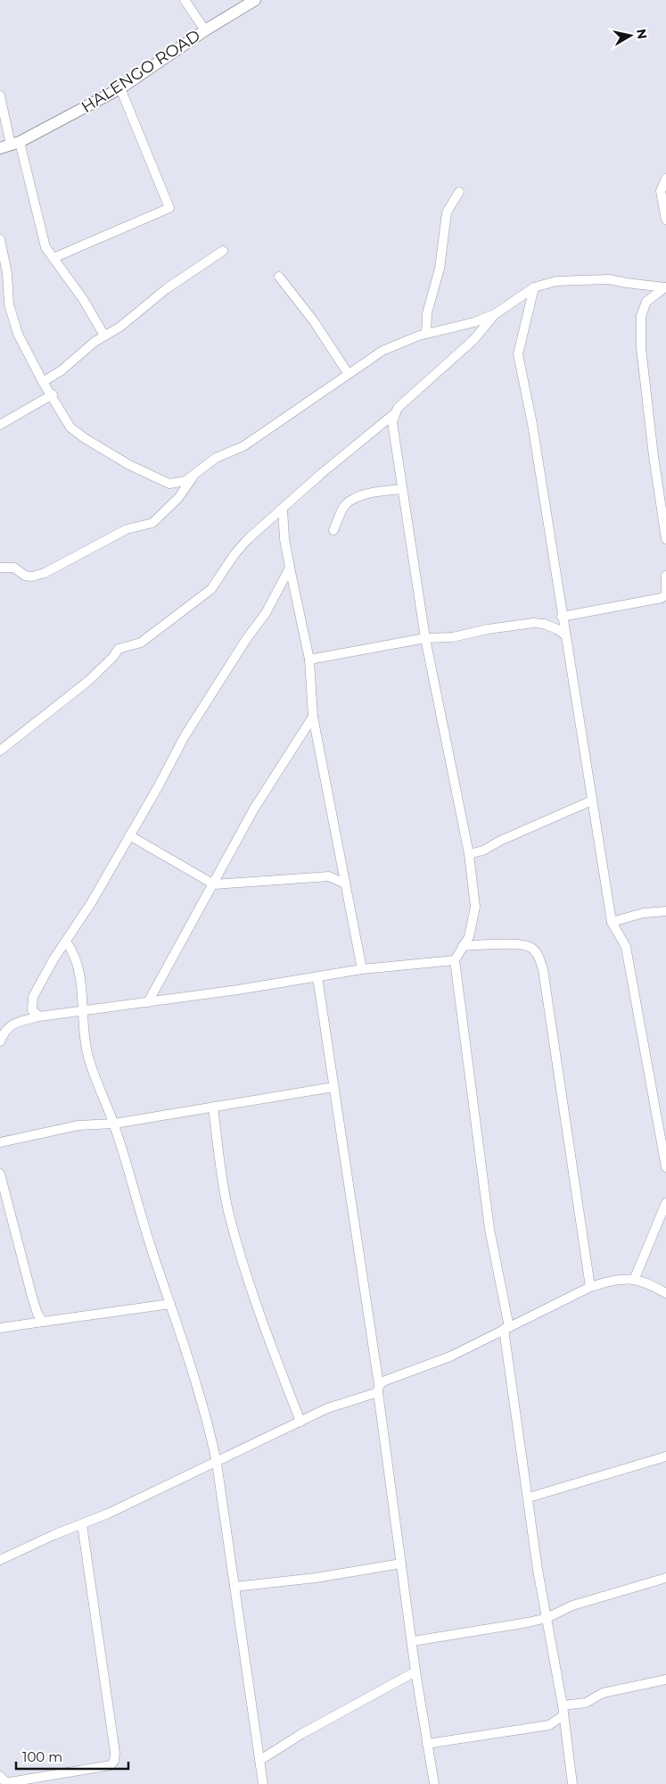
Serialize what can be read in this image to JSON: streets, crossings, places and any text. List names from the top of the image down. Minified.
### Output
{"streets":{"street":["HALENGO ROAD"]},"scale_bar":"100 m","north":"right"}
